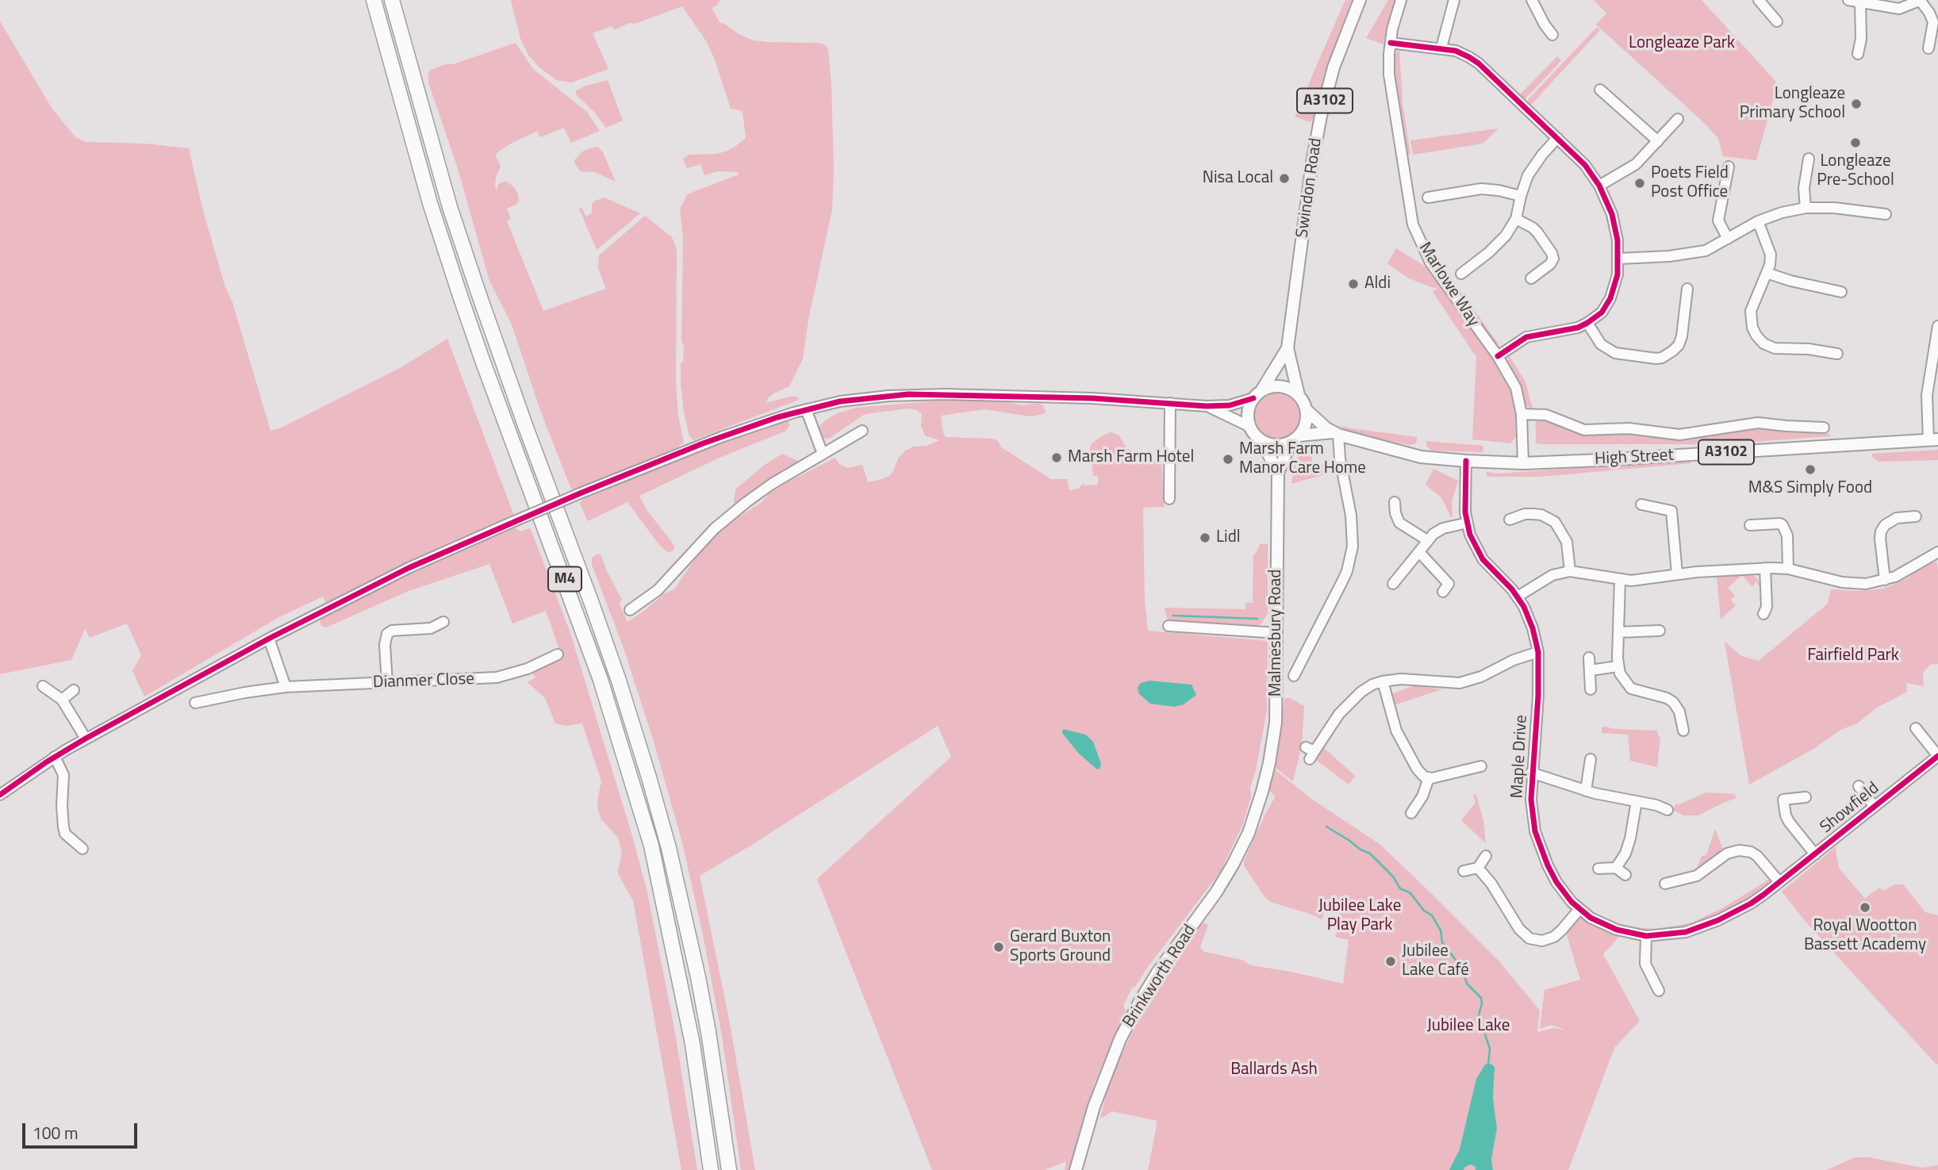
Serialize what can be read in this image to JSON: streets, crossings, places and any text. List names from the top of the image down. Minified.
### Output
{"streets":{"highway":["M4"],"main road":["A3102","Swindon Road","High Street","Malmesbury Road","Brinkworth Road"],"street":["Marlowe Way","Dianmer Close","Maple Drive","Showfield"]},"crossings":[["A3102","Swindon Road"],["A3102","High Street"],["Swindon Road","High Street"],["Marlowe Way","High Street"],["High Street","Maple Drive"],["Malmesbury Road","Brinkworth Road"],["Maple Drive","Showfield"]],"parks":["Longleaze Park","Fairfield Park","Jubilee Lake Play Park","Jubilee Lake","Ballards Ash"],"places":["Longleaze Primary School","Longleaze Pre-School","Nisa Local","Poets Field Post Office","Aldi","Marsh Farm Hotel","Marsh Farm Manor Care Home","M&S Simply Food","Lidl","Royal Wootton Bassett Academy","Gerard Buxton Sports Ground","Jubilee Lake Café"],"scale_bar":"100 m"}
